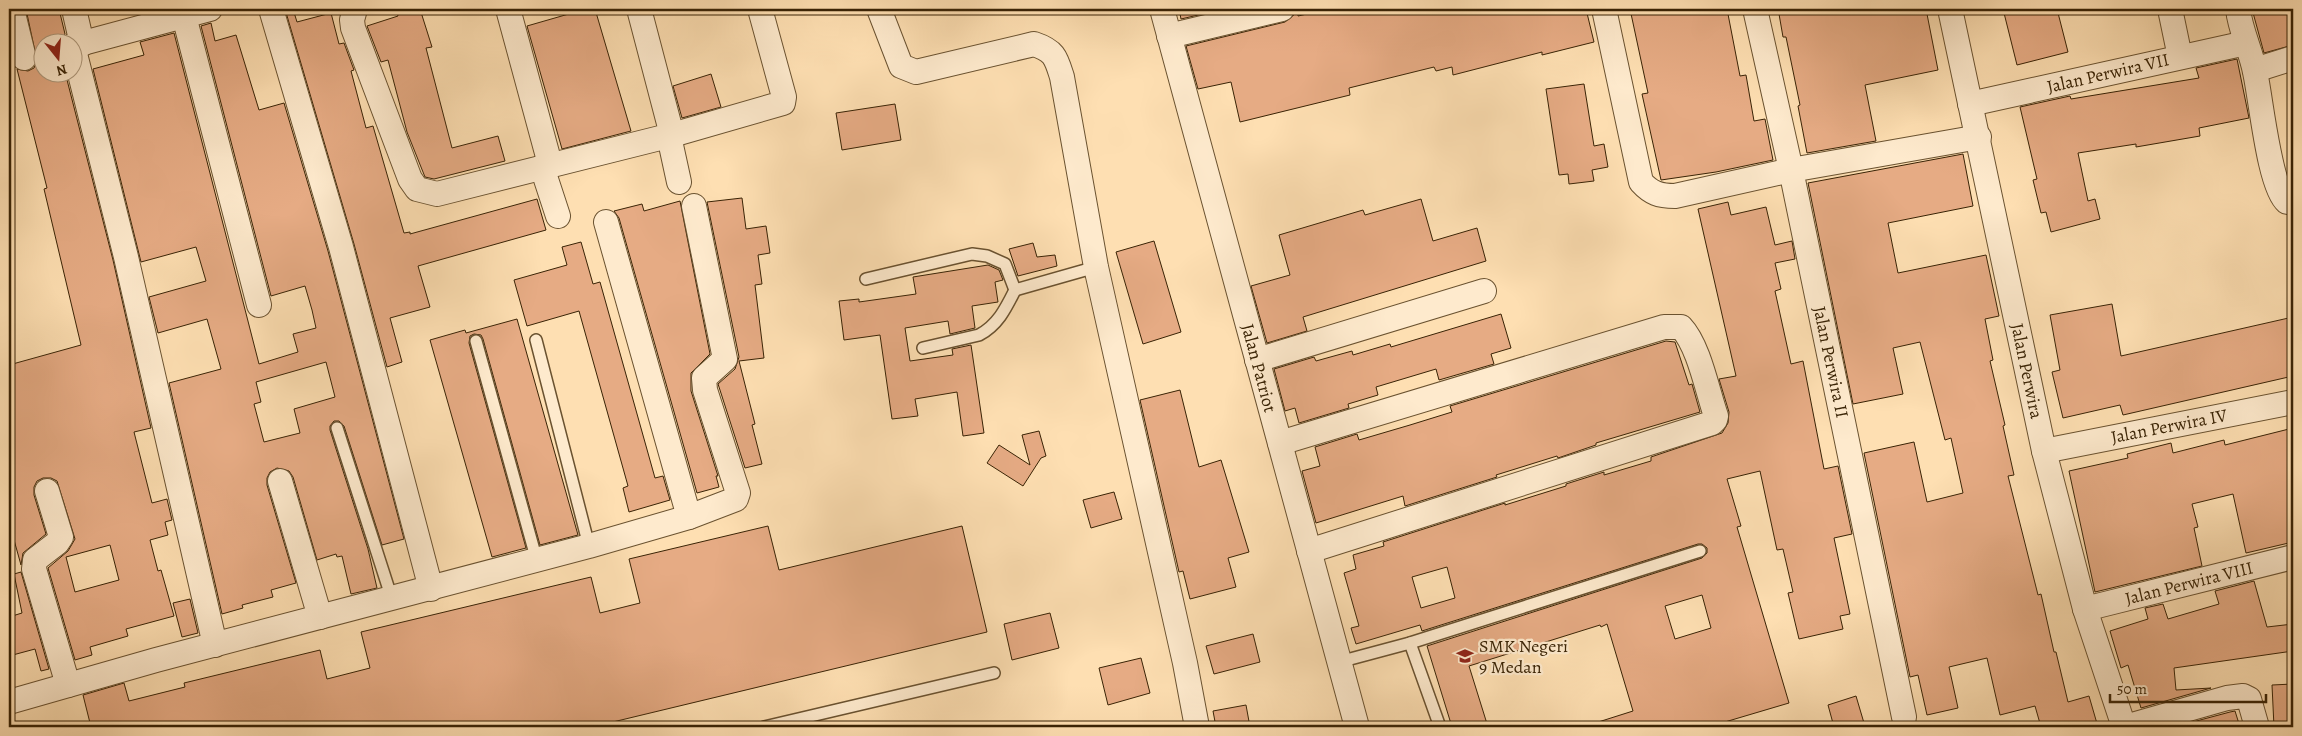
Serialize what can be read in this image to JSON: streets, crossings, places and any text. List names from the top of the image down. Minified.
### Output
{"streets":{"street":["Jalan Perwira VII","Jalan Perwira II","Jalan Patriot","Jalan Perwira","Jalan Perwira IV","Jalan Perwira VIII"]},"crossings":[["Jalan Perwira VII","Jalan Perwira"],["Jalan Perwira","Jalan Perwira IV"],["Jalan Perwira","Jalan Perwira VIII"]],"places":{"school or university":["SMK Negeri 9 Medan"]},"scale_bar":"50 m","north":"bottom"}
